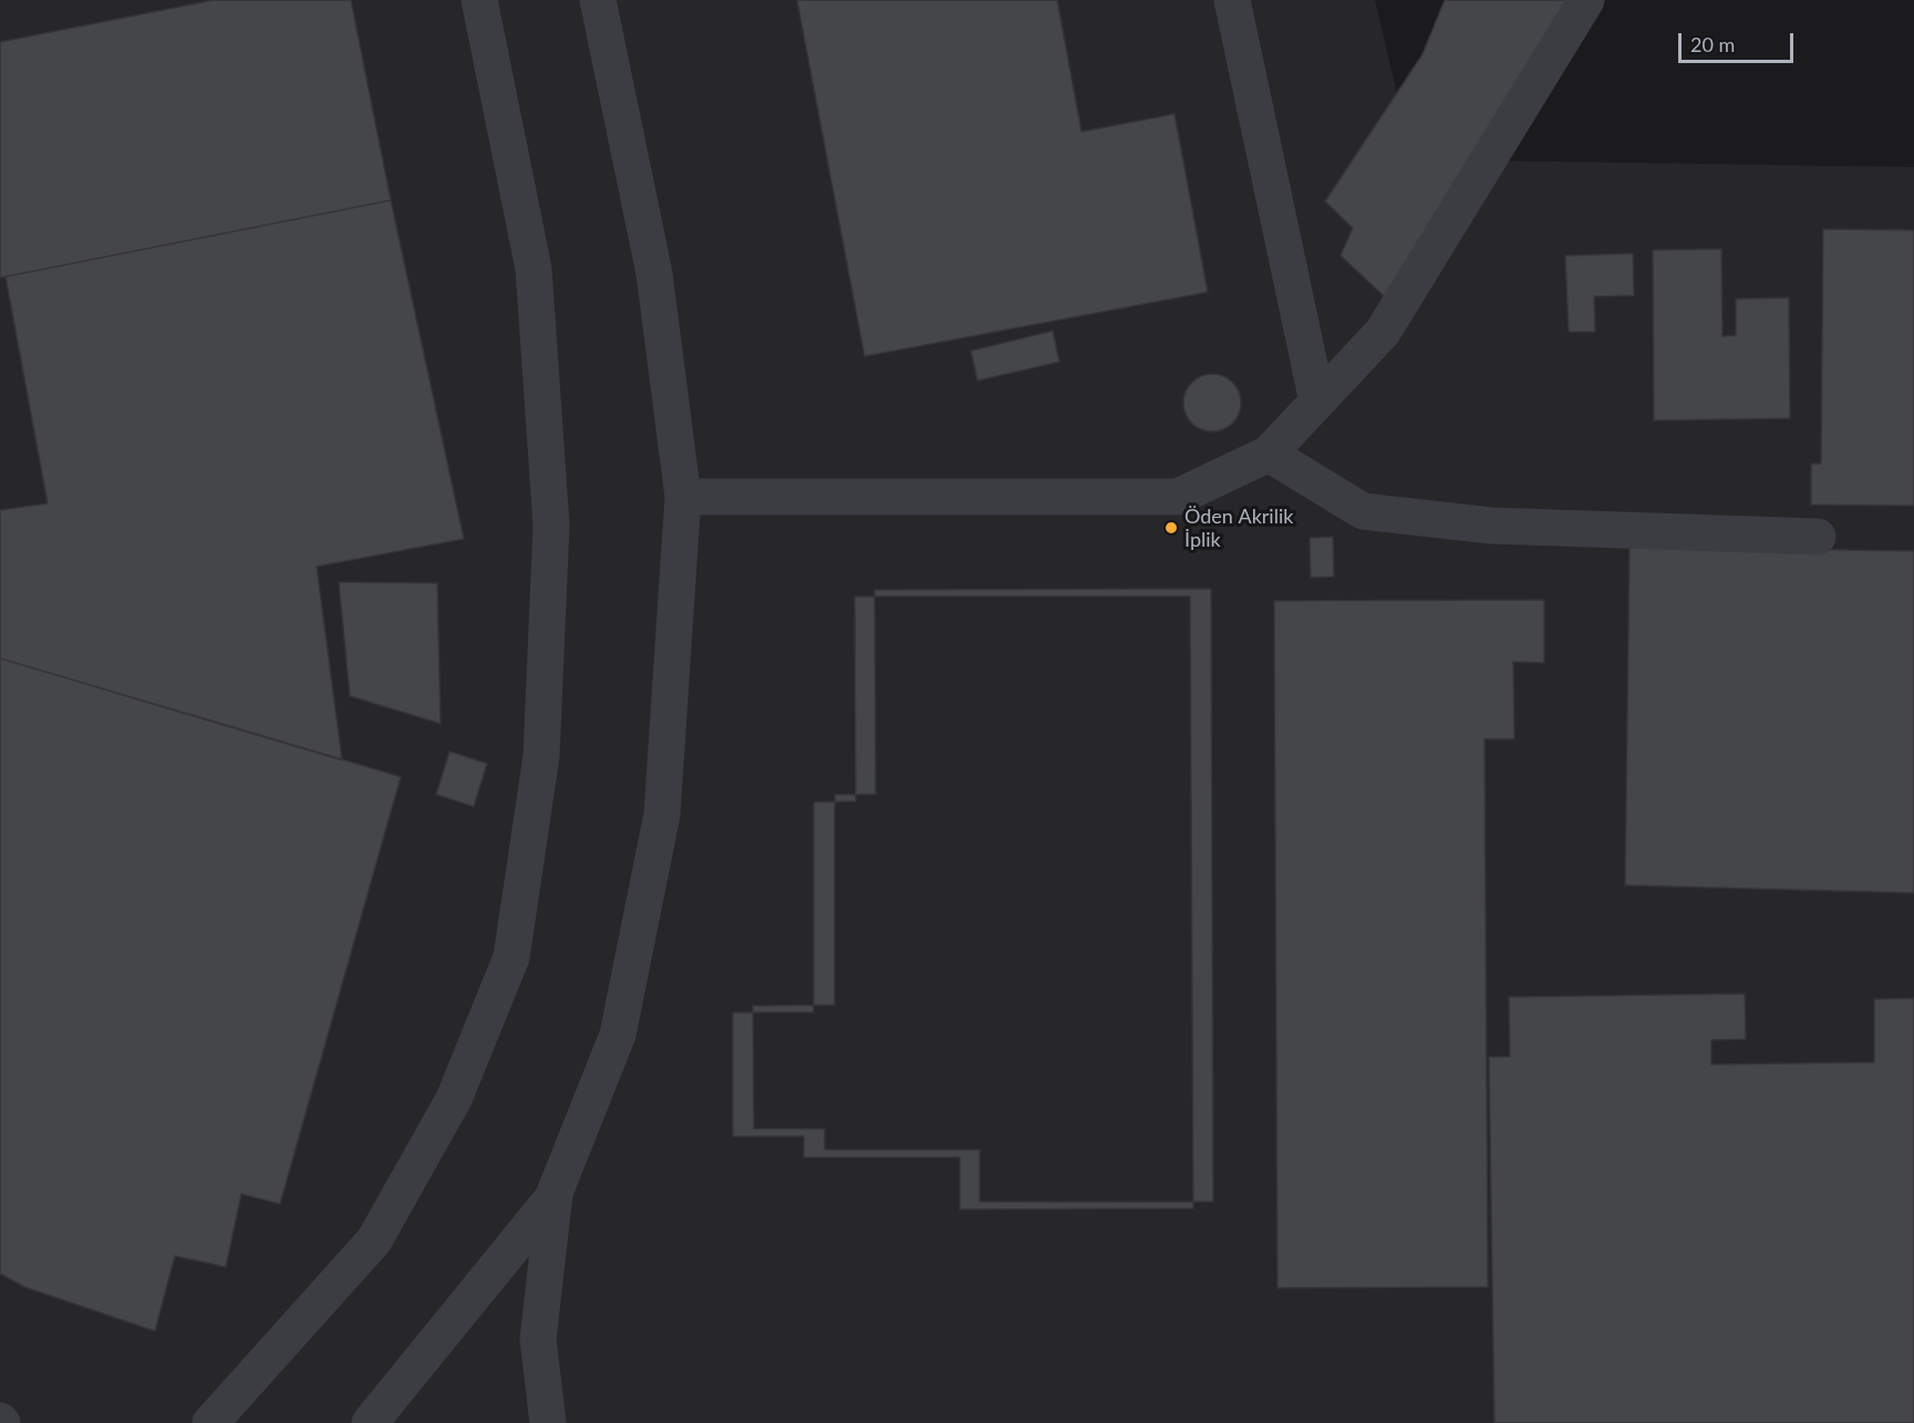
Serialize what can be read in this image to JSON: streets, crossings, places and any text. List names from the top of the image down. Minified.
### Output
{"places":["Öden Akrilik İplik"],"scale_bar":"20 m"}
